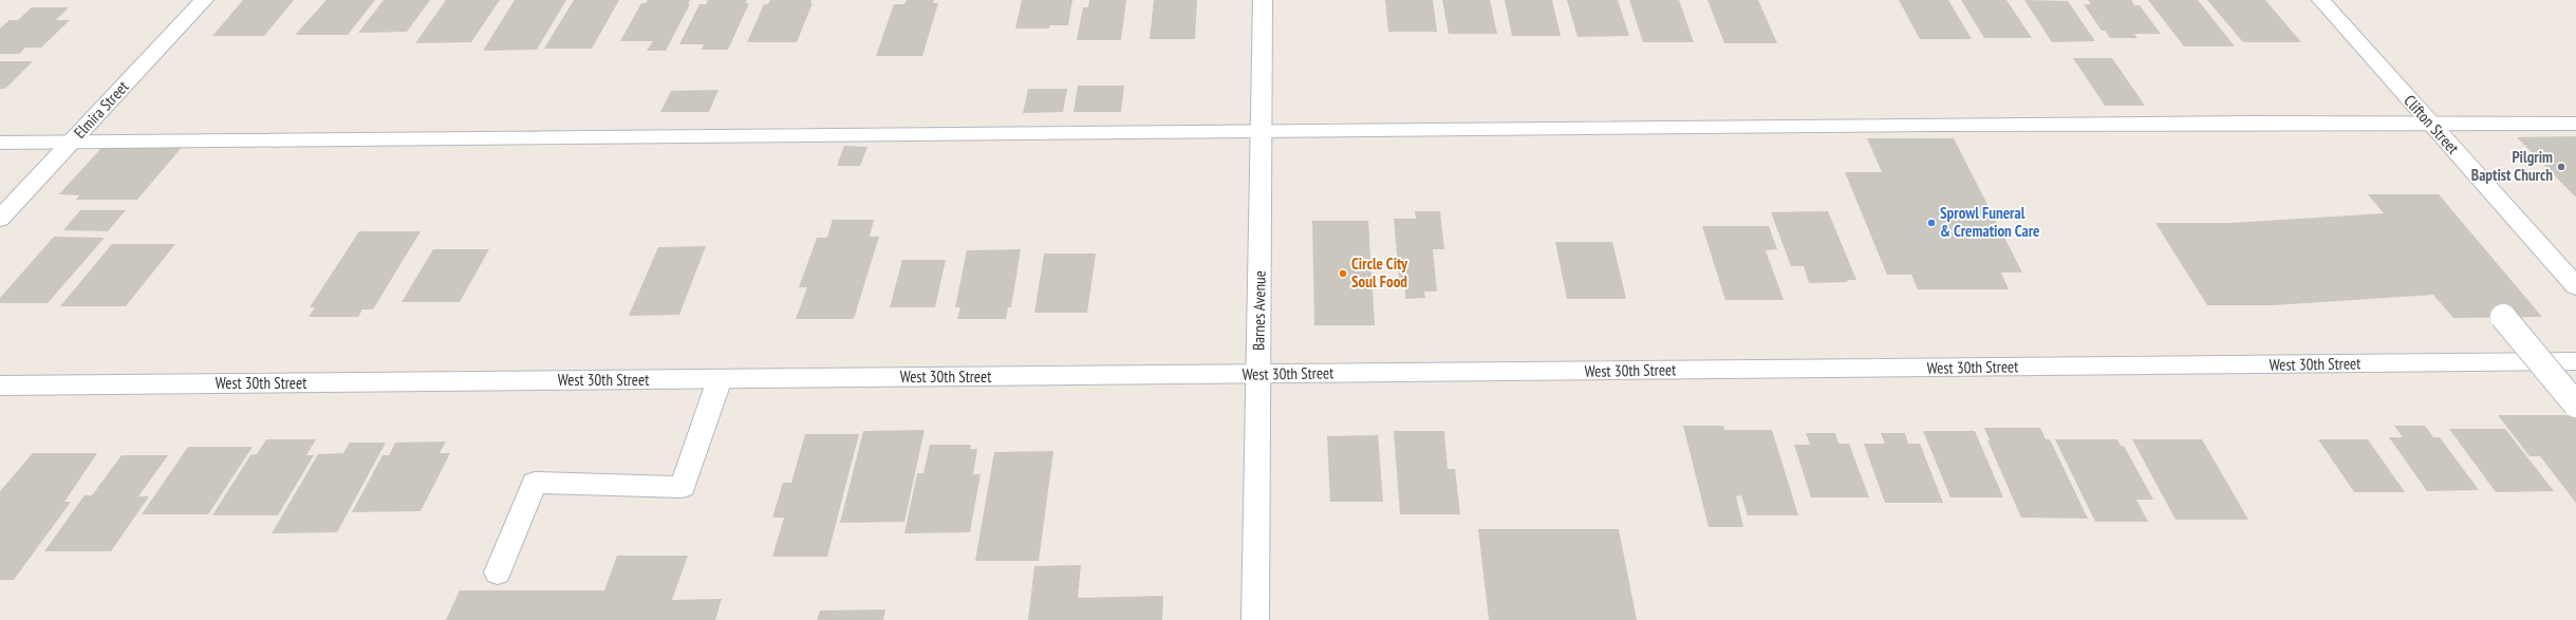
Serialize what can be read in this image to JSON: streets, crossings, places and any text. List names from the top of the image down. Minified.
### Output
{"streets":{"main road":["Elmira Street","Clifton Street","Barnes Avenue","West 30th Street"]},"crossings":[["Barnes Avenue","West 30th Street"]],"places":["Pilgrim Baptist Church","Sprowl Funeral & Cremation Care","Circle City Soul Food"]}
